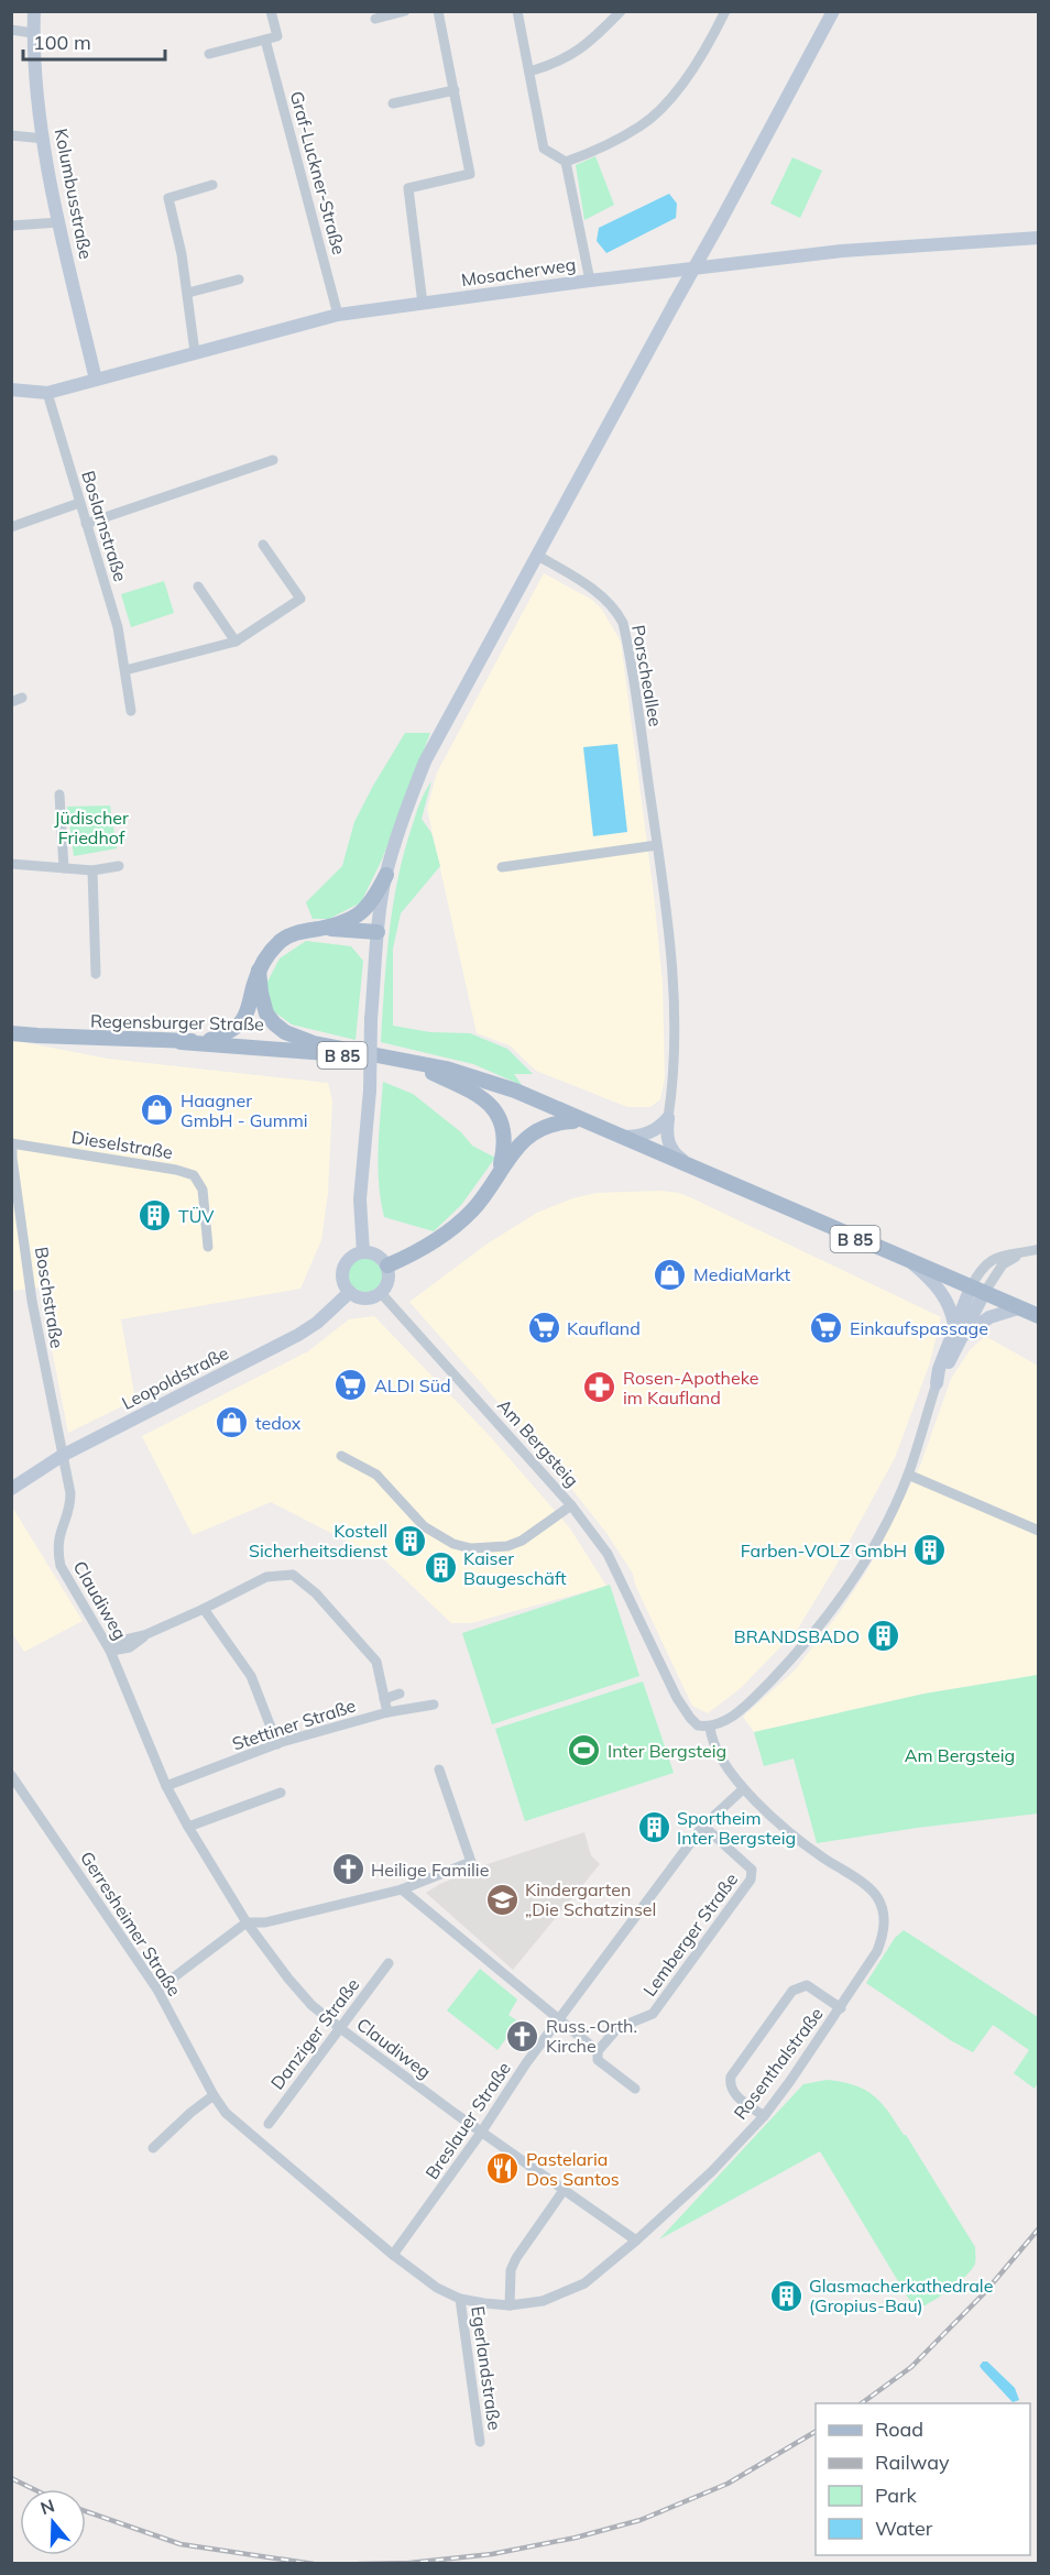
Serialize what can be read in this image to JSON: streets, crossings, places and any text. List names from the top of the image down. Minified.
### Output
{"streets":{"main road":["Regensburger Straße","B 85"],"street":["Graf-Luckner-Straße","Kolumbusstraße","Mosacherweg","Boslarnstraße","Porscheallee","Dieselstraße","Boschstraße","Leopoldstraße","Am Bergsteig","Claudiweg","Stettiner Straße","Gerresheimer Straße","Lemberger Straße","Danziger Straße","Rosenthalstraße","Breslauer Straße","Egerlandstraße"]},"crossings":[["Graf-Luckner-Straße","Mosacherweg"],["Kolumbusstraße","Mosacherweg"],["Mosacherweg","Boslarnstraße"],["Regensburger Straße","B 85"],["Dieselstraße","Boschstraße"],["Boschstraße","Leopoldstraße"],["Boschstraße","Claudiweg"],["Leopoldstraße","Am Bergsteig"],["Leopoldstraße","Claudiweg"],["Am Bergsteig","Rosenthalstraße"],["Claudiweg","Stettiner Straße"],["Claudiweg","Danziger Straße"],["Claudiweg","Rosenthalstraße"],["Claudiweg","Breslauer Straße"],["Gerresheimer Straße","Rosenthalstraße"],["Gerresheimer Straße","Breslauer Straße"],["Lemberger Straße","Breslauer Straße"],["Rosenthalstraße","Breslauer Straße"],["Rosenthalstraße","Egerlandstraße"]],"parks":["Jüdischer Friedhof","Am Bergsteig"],"places":{"shop":["Haagner GmbH - Gummi","MediaMarkt","tedox"],"building":["TÜV","Kostell Sicherheitsdienst","Farben-VOLZ GmbH","Kaiser Baugeschäft","BRANDSBADO","Sportheim Inter Bergsteig","Glasmacherkathedrale (Gropius-Bau)"],"supermarket":["Kaufland","Einkaufspassage","ALDI Süd"],"pharmacy":["Rosen-Apotheke im Kaufland"],"sports":["Inter Bergsteig"],"church":["Heilige Familie","Russ.-Orth. Kirche"],"school or university":["Kindergarten „Die Schatzinsel"],"restaurant":["Pastelaria Dos Santos"]},"legend":["Road","Railway","Park","Water"],"scale_bar":"100 m","north":"top"}
